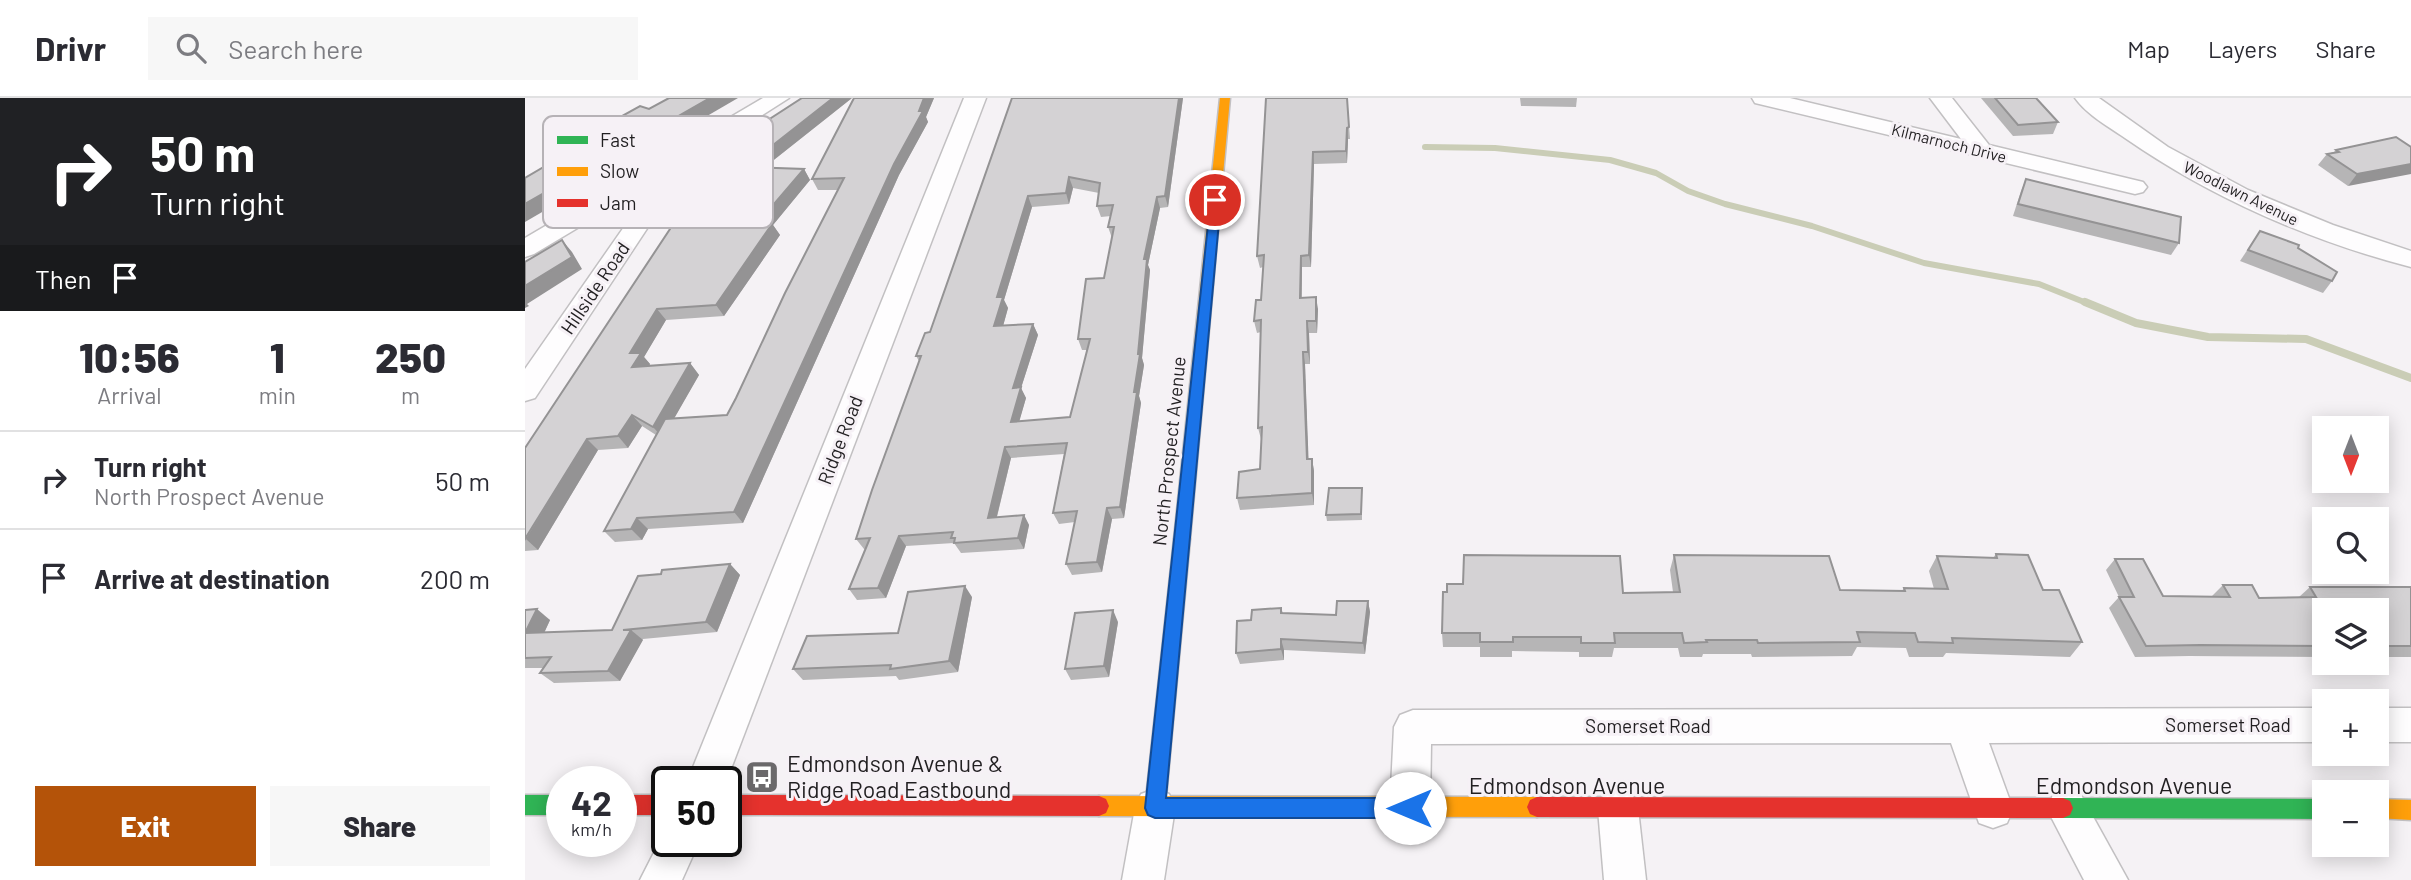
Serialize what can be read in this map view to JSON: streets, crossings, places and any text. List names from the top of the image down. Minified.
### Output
{"streets":{"main road":["North Prospect Avenue","Edmondson Avenue"],"street":["Kilmarnoch Drive","Woodlawn Avenue","Hillside Road","Ridge Road","Somerset Road"]},"crossings":[["North Prospect Avenue","Edmondson Avenue"],["Somerset Road","Edmondson Avenue"]],"places":{"bus stop":["Edmondson Avenue & Ridge Road Eastbound"]},"legend":["Fast","Slow","Jam"],"north":"bottom","page":{"header":"Drivr","search":"Search here","nav":["Map","Layers","Share"],"turn":["50 m","Turn right"],"then":"Then","eta":["10:56","Arrival","1","min","250","m"],"map_buttons":["+","−"],"list":[{"name":"Turn right","note":"North Prospect Avenue","value":"50 m"},{"name":"Arrive at destination","value":"200 m"}],"speed":"42 km/h","limit":"50","buttons":["Exit","Share"]}}
